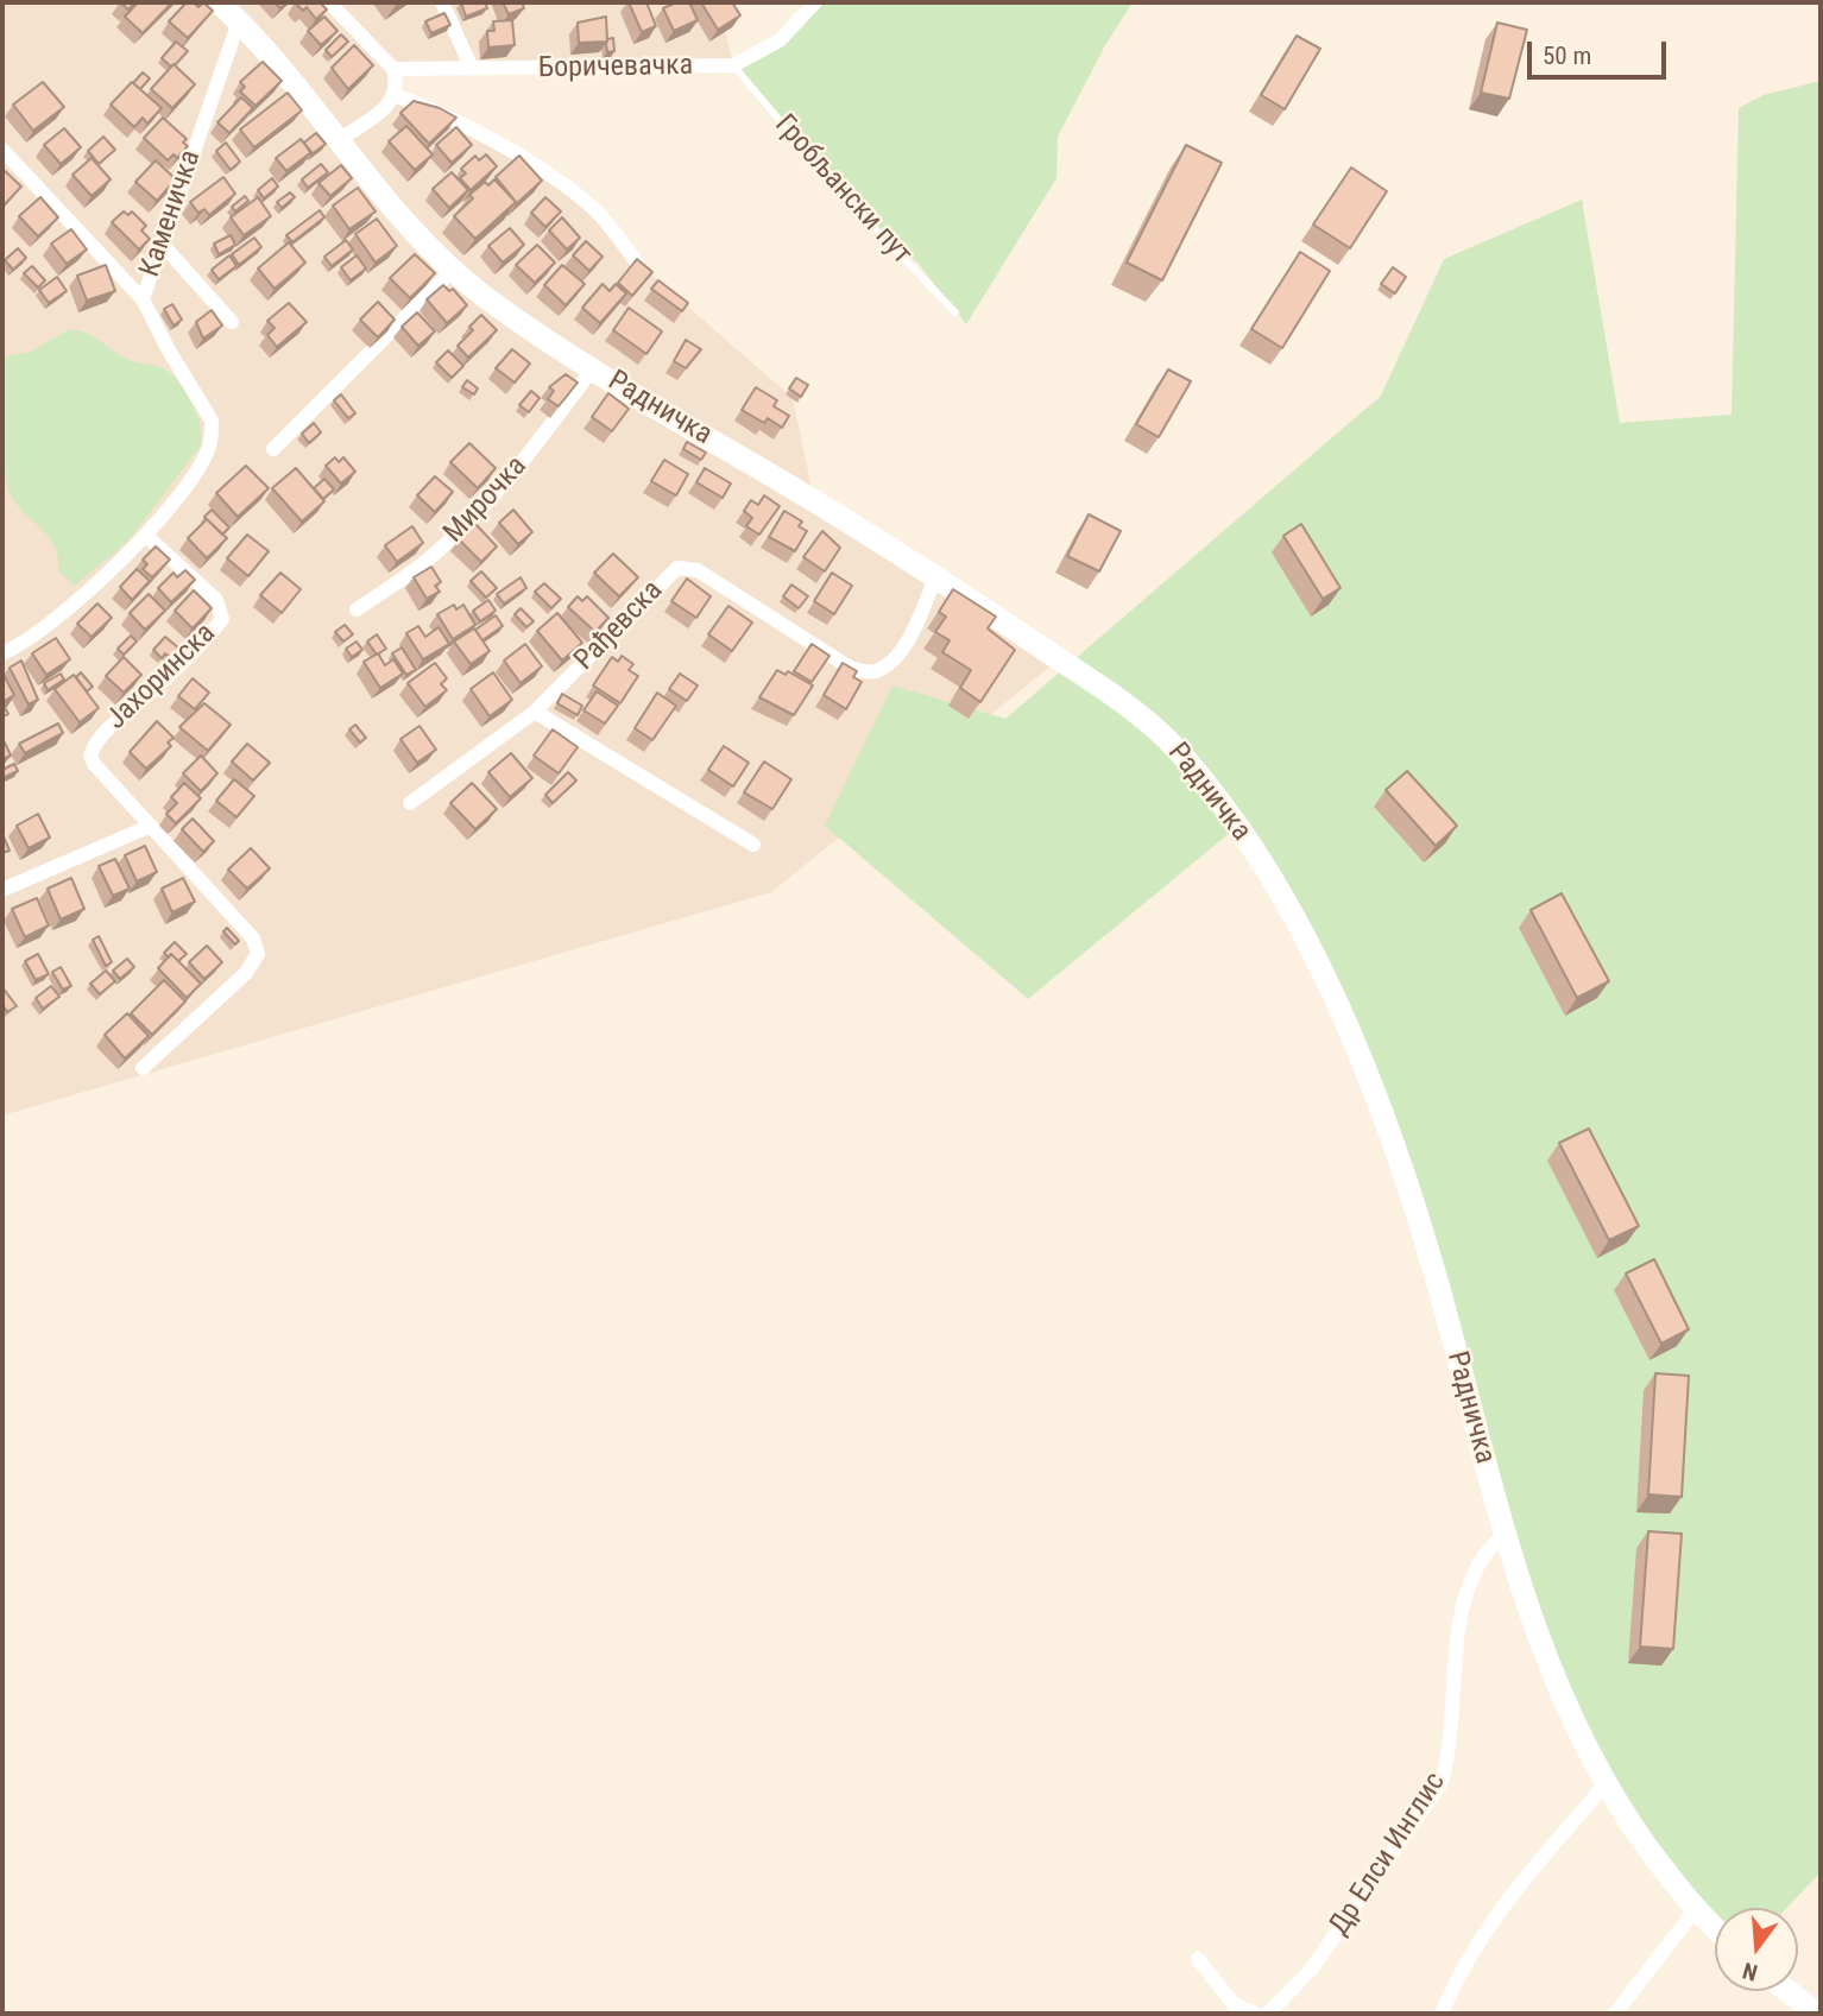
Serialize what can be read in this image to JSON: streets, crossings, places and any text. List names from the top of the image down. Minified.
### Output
{"streets":{"street":["Боричевачка","Каменичка","Радничка","Мирочка","Рађевска","Јахоринска","Др Елси Инглис"],"lane":["Гробљански пут"]},"crossings":[["Боричевачка","Гробљански пут"],["Каменичка","Радничка"],["Каменичка","Јахоринска"],["Радничка","Мирочка"],["Радничка","Рађевска"],["Радничка","Др Елси Инглис"]],"scale_bar":"50 m","north":"bottom"}
